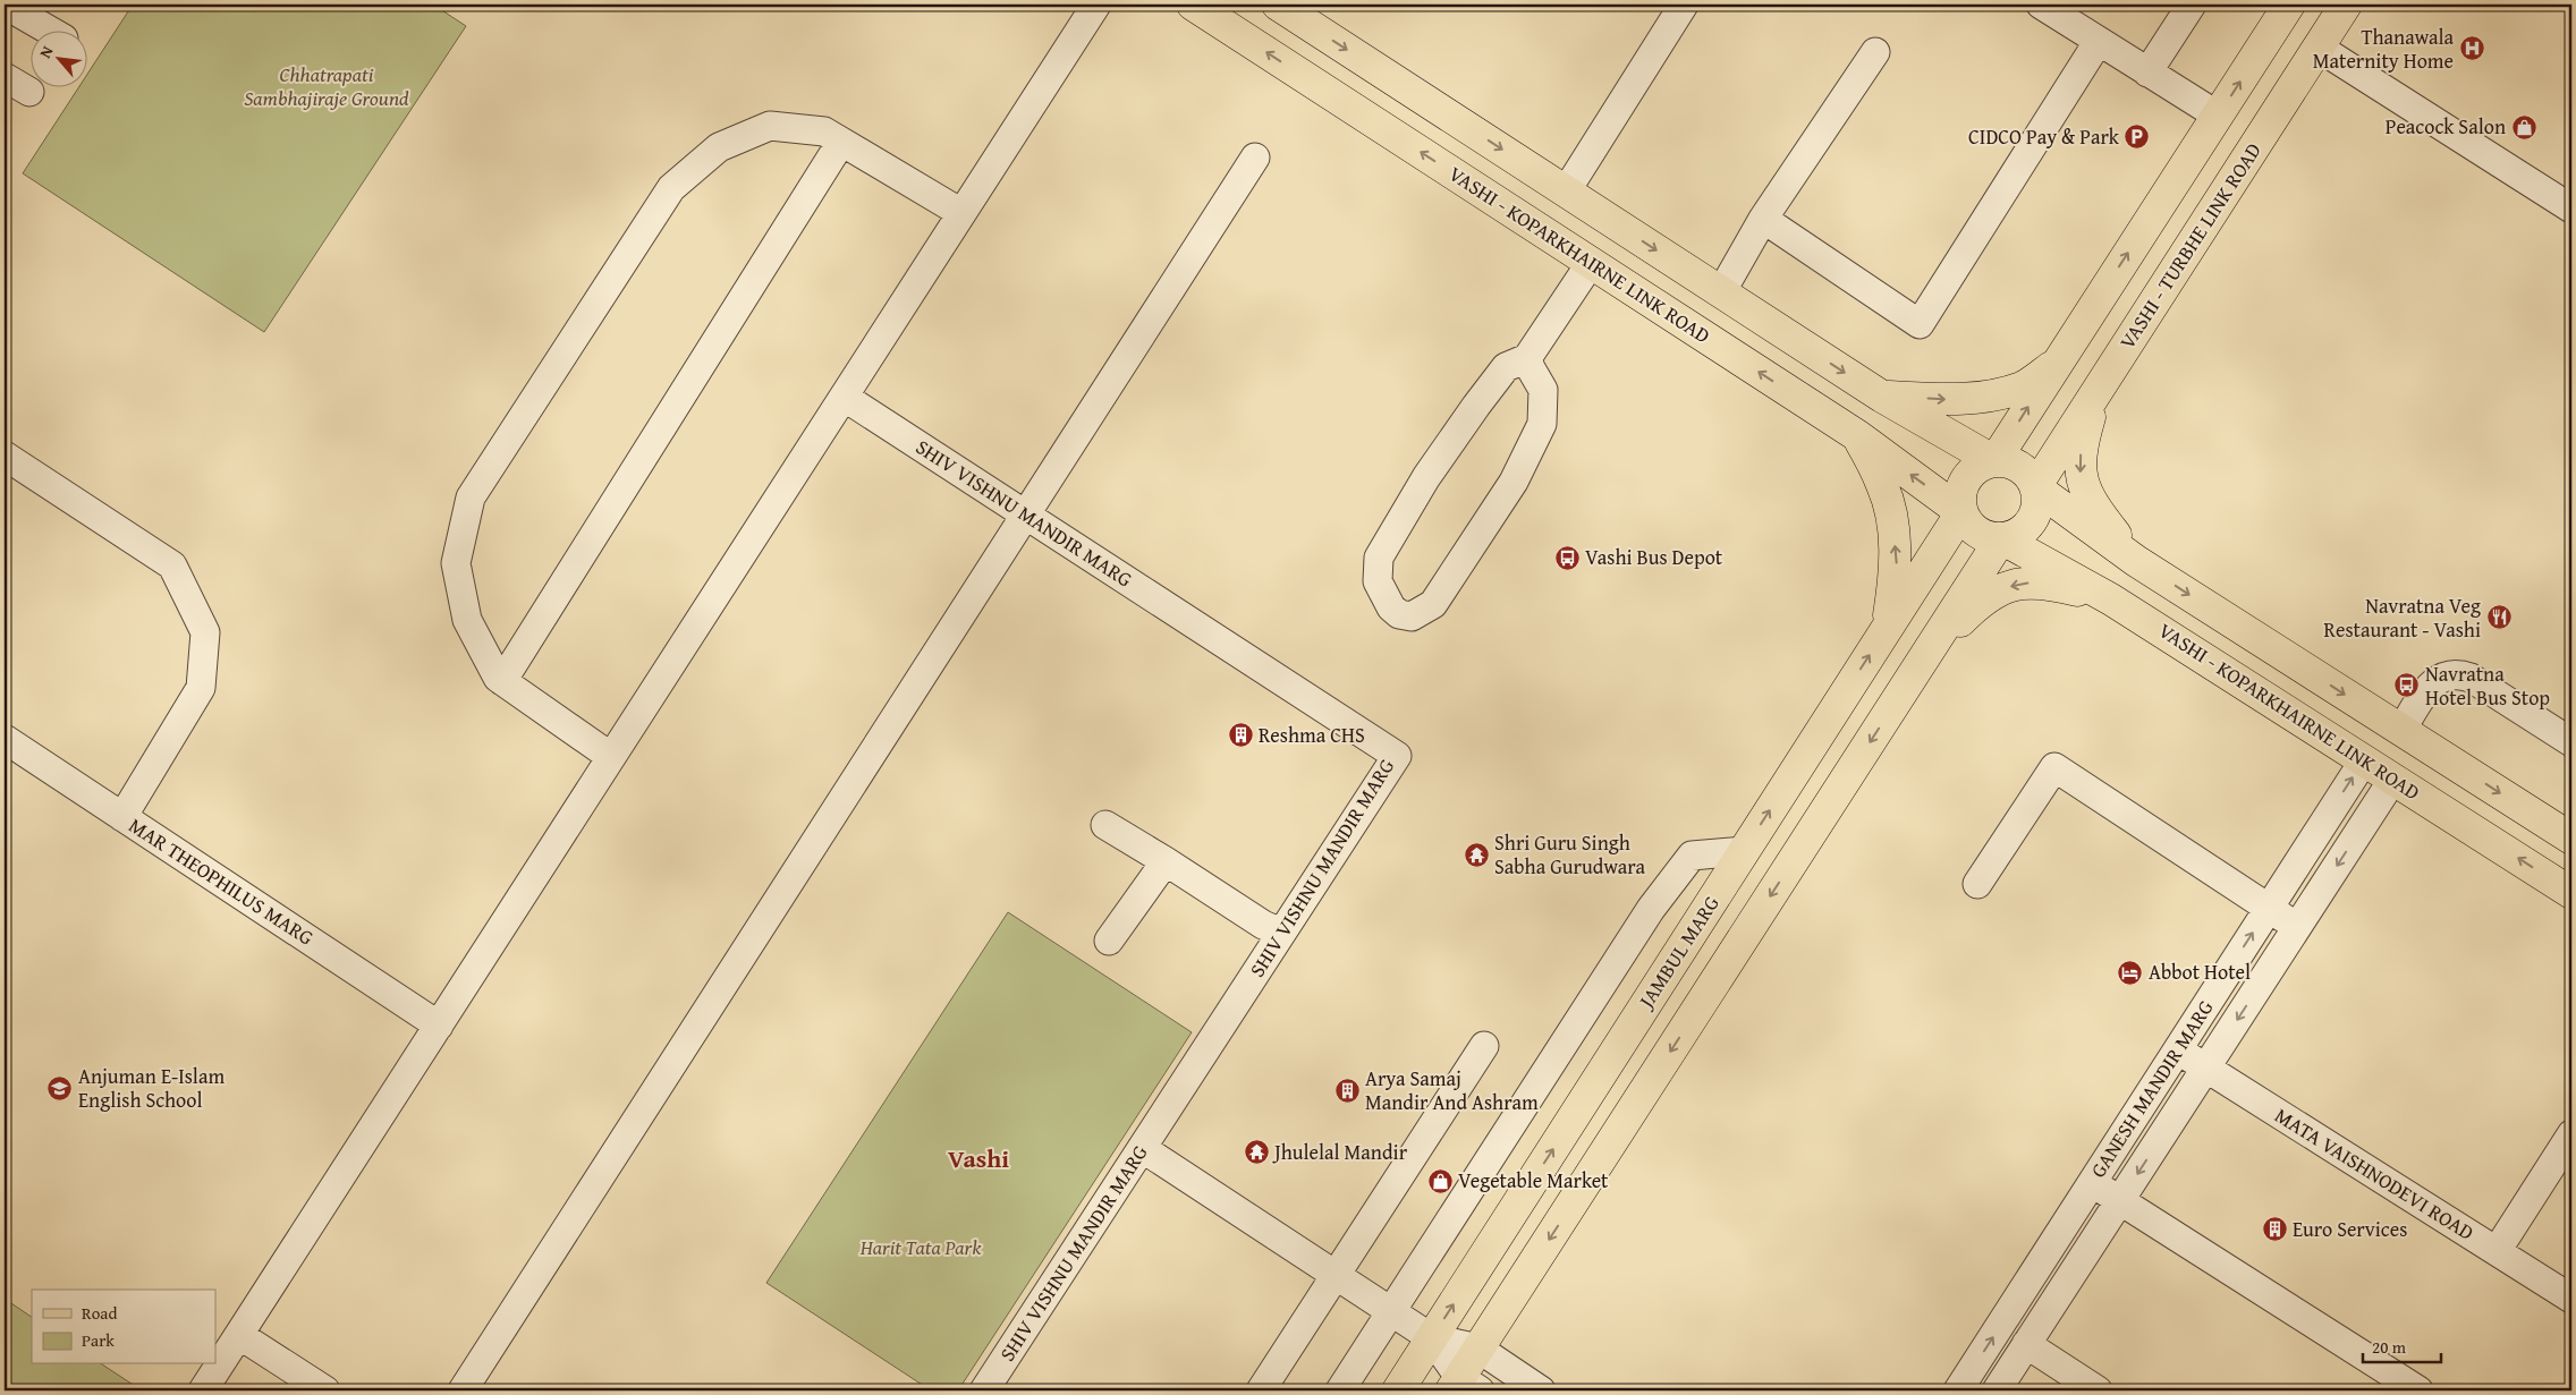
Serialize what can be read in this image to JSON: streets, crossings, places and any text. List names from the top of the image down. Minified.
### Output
{"streets":{"main road":["VASHI - TURBHE LINK ROAD","VASHI - KOPARKHAIRNE LINK ROAD","JAMBUL MARG"],"street":["SHIV VISHNU MANDIR MARG","MAR THEOPHILUS MARG","GANESH MANDIR MARG","MATA VAISHNODEVI ROAD"]},"crossings":[["VASHI - TURBHE LINK ROAD","VASHI - KOPARKHAIRNE LINK ROAD"],["VASHI - TURBHE LINK ROAD","JAMBUL MARG"],["VASHI - KOPARKHAIRNE LINK ROAD","JAMBUL MARG"],["VASHI - KOPARKHAIRNE LINK ROAD","GANESH MANDIR MARG"],["GANESH MANDIR MARG","MATA VAISHNODEVI ROAD"]],"districts":["Vashi"],"parks":["Chhatrapati Sambhajiraje Ground","Harit Tata Park"],"places":{"hospital":["Thanawala Maternity Home"],"shop":["Peacock Salon","Vegetable Market"],"parking":["CIDCO Pay & Park"],"bus stop":["Vashi Bus Depot","Navratna Hotel Bus Stop"],"restaurant":["Navratna Veg Restaurant - Vashi"],"building":["Reshma CHS","Arya Samaj Mandir And Ashram","Euro Services"],"temple":["Shri Guru Singh Sabha Gurudwara","Jhulelal Mandir"],"hotel":["Abbot Hotel"],"school or university":["Anjuman E-Islam English School"]},"legend":["Road","Park"],"scale_bar":"20 m","north":"top left"}
